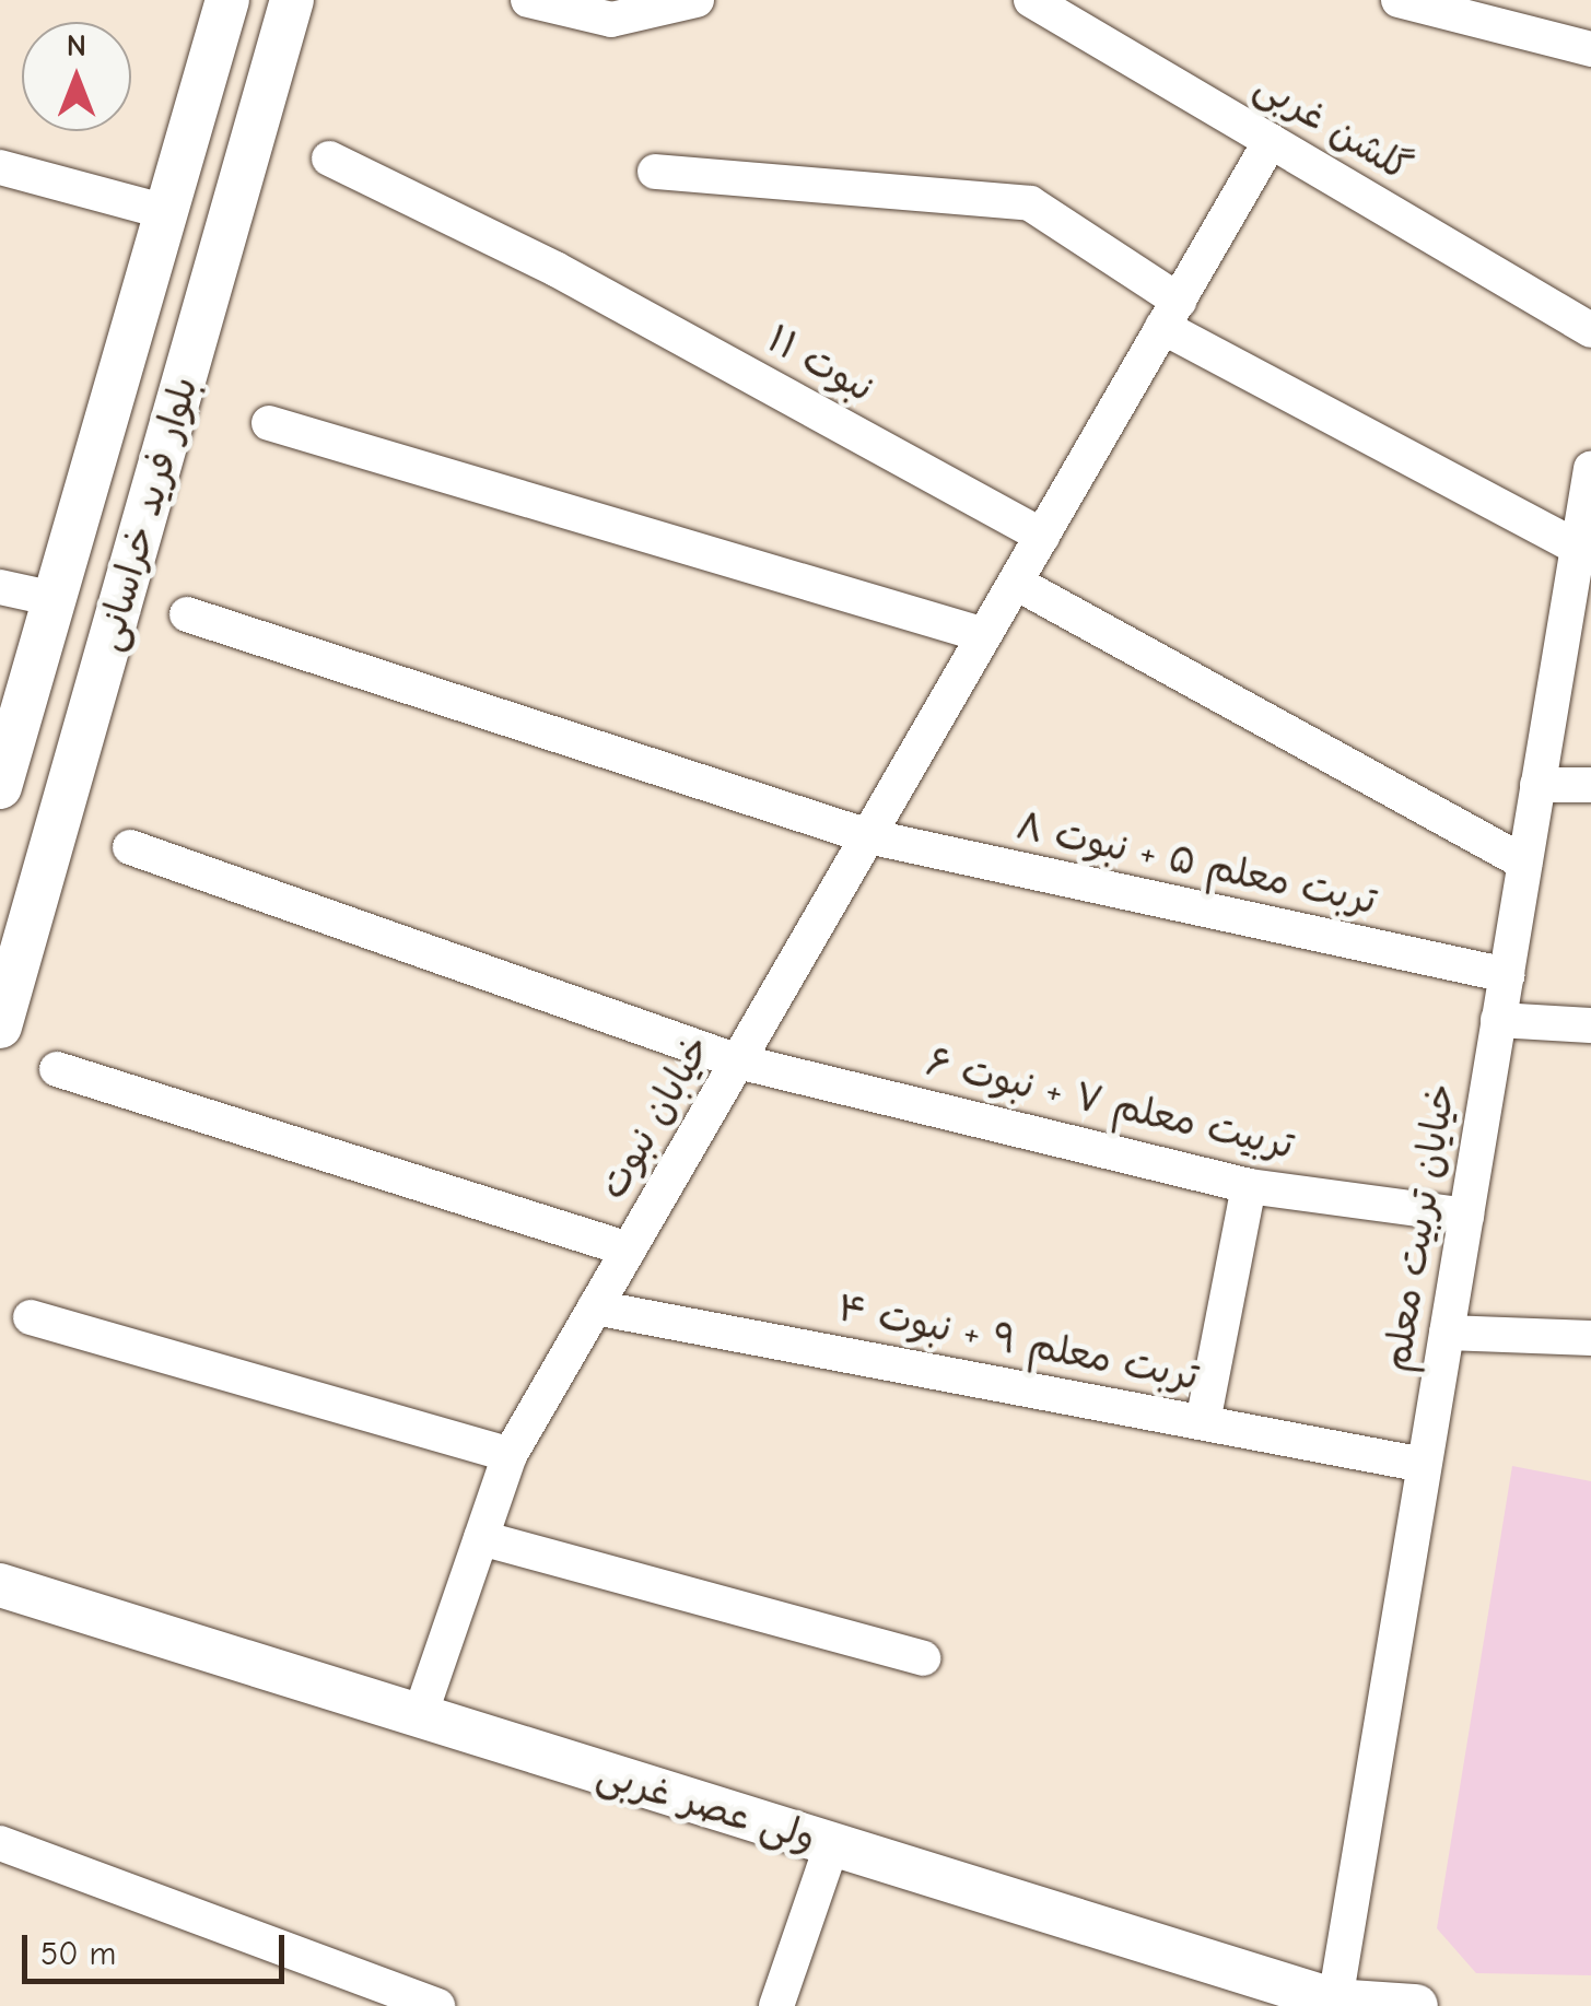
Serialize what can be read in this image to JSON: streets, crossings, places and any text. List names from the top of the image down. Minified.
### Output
{"streets":{"street":["گلشن غربی","نبوت ۱۱","بلوار فرید خراسانی","تربت معلم ۵ + نبوت ۸","تربیت معلم ۷ + نبوت ۶","خیابان نبوت","خیایان تربیت معلم","تربت معلم ۹ + نبوت ۴","ولی عصر غربی"]},"crossings":[["گلشن غربی","خیابان نبوت"],["نبوت ۱۱","خیابان نبوت"],["تربت معلم ۵ + نبوت ۸","خیابان نبوت"],["تربت معلم ۵ + نبوت ۸","خیایان تربیت معلم"],["تربیت معلم ۷ + نبوت ۶","خیابان نبوت"],["تربیت معلم ۷ + نبوت ۶","خیایان تربیت معلم"],["خیابان نبوت","تربت معلم ۹ + نبوت ۴"],["خیابان نبوت","ولی عصر غربی"],["خیایان تربیت معلم","تربت معلم ۹ + نبوت ۴"],["خیایان تربیت معلم","ولی عصر غربی"]],"scale_bar":"50 m","north":"top"}
